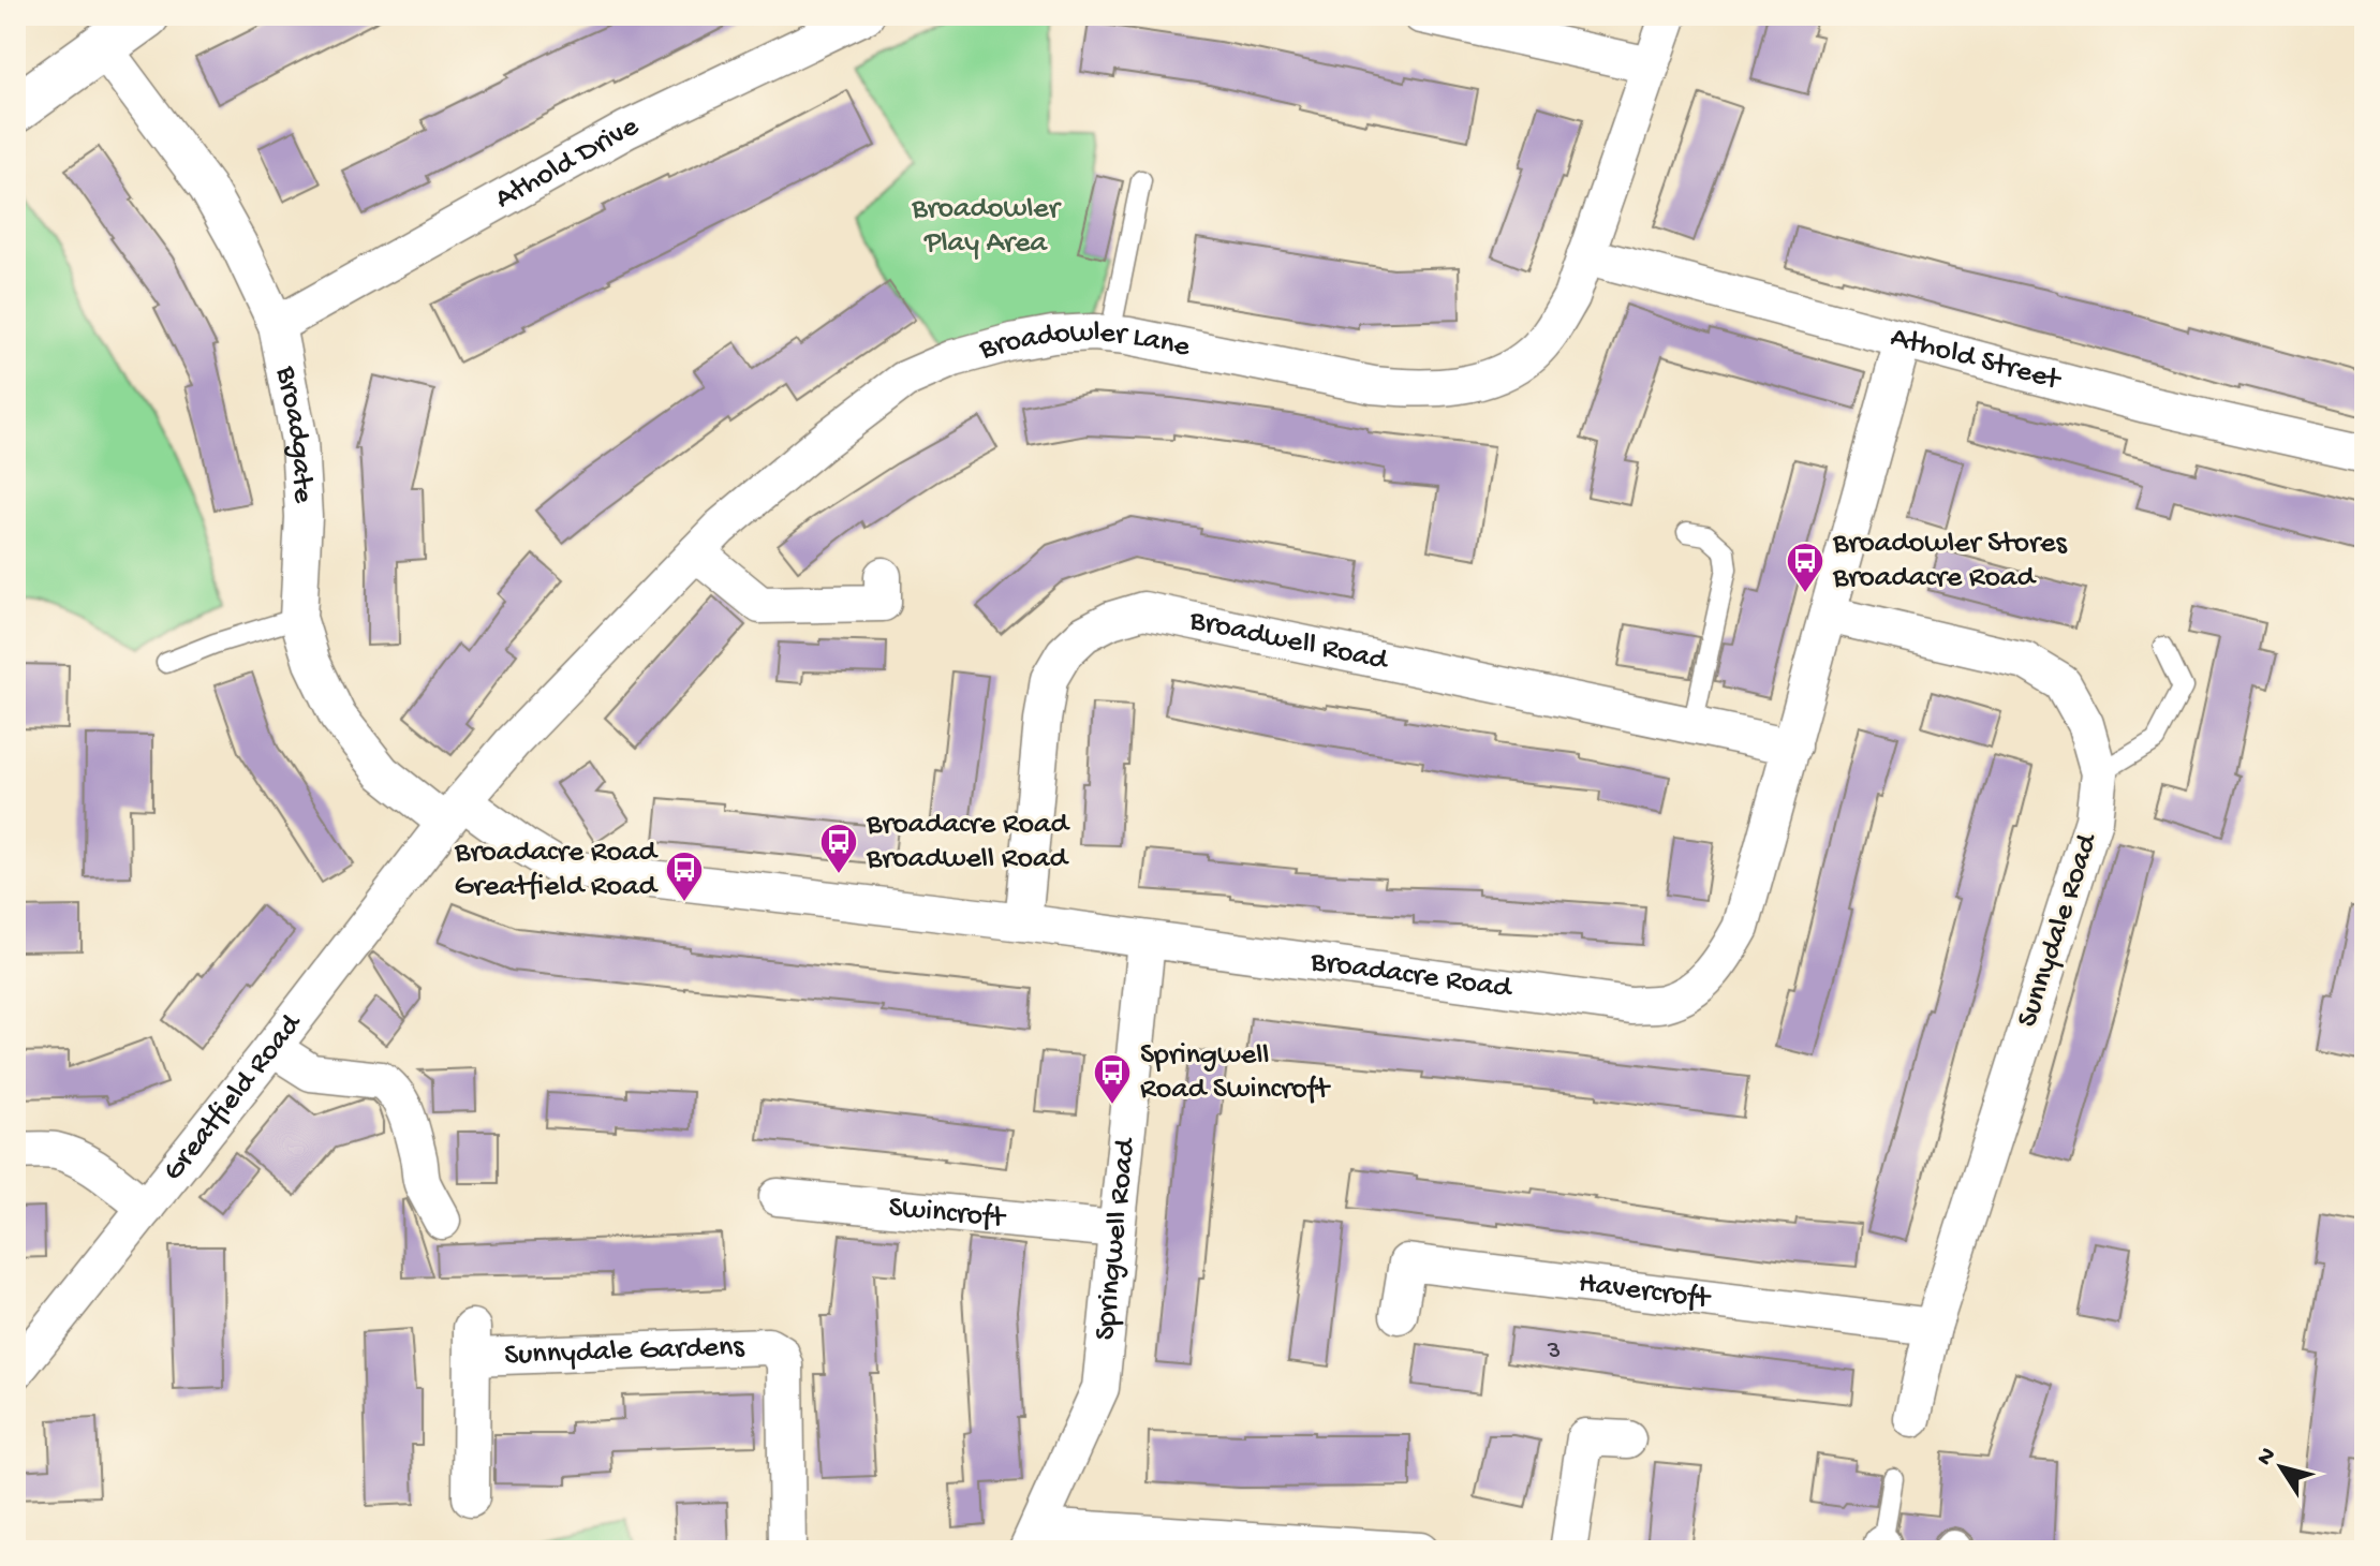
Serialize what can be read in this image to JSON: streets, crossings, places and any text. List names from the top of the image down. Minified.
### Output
{"streets":{"street":["Athold Drive","Broadowler Lane","Athold Street","Broadgate","Broadwell Road","Sunnydale Road","Broadacre Road","Greatfield Road","Swincroft","Springwell Road","Havercroft","Sunnydale Gardens"]},"crossings":[["Athold Drive","Broadgate"],["Broadowler Lane","Athold Street"],["Broadowler Lane","Broadgate"],["Broadowler Lane","Broadacre Road"],["Broadowler Lane","Greatfield Road"],["Athold Street","Broadacre Road"],["Broadgate","Broadacre Road"],["Broadgate","Greatfield Road"],["Broadwell Road","Broadacre Road"],["Sunnydale Road","Broadacre Road"],["Sunnydale Road","Havercroft"],["Broadacre Road","Greatfield Road"],["Broadacre Road","Springwell Road"],["Swincroft","Springwell Road"]],"parks":["Broadowler Play Area"],"places":{"bus stop":["Broadowler Stores Broadacre Road","Broadacre Road Broadwell Road","Broadacre Road Greatfield Road","Springwell Road Swincroft"]},"house_numbers":["3"],"north":"top left"}
